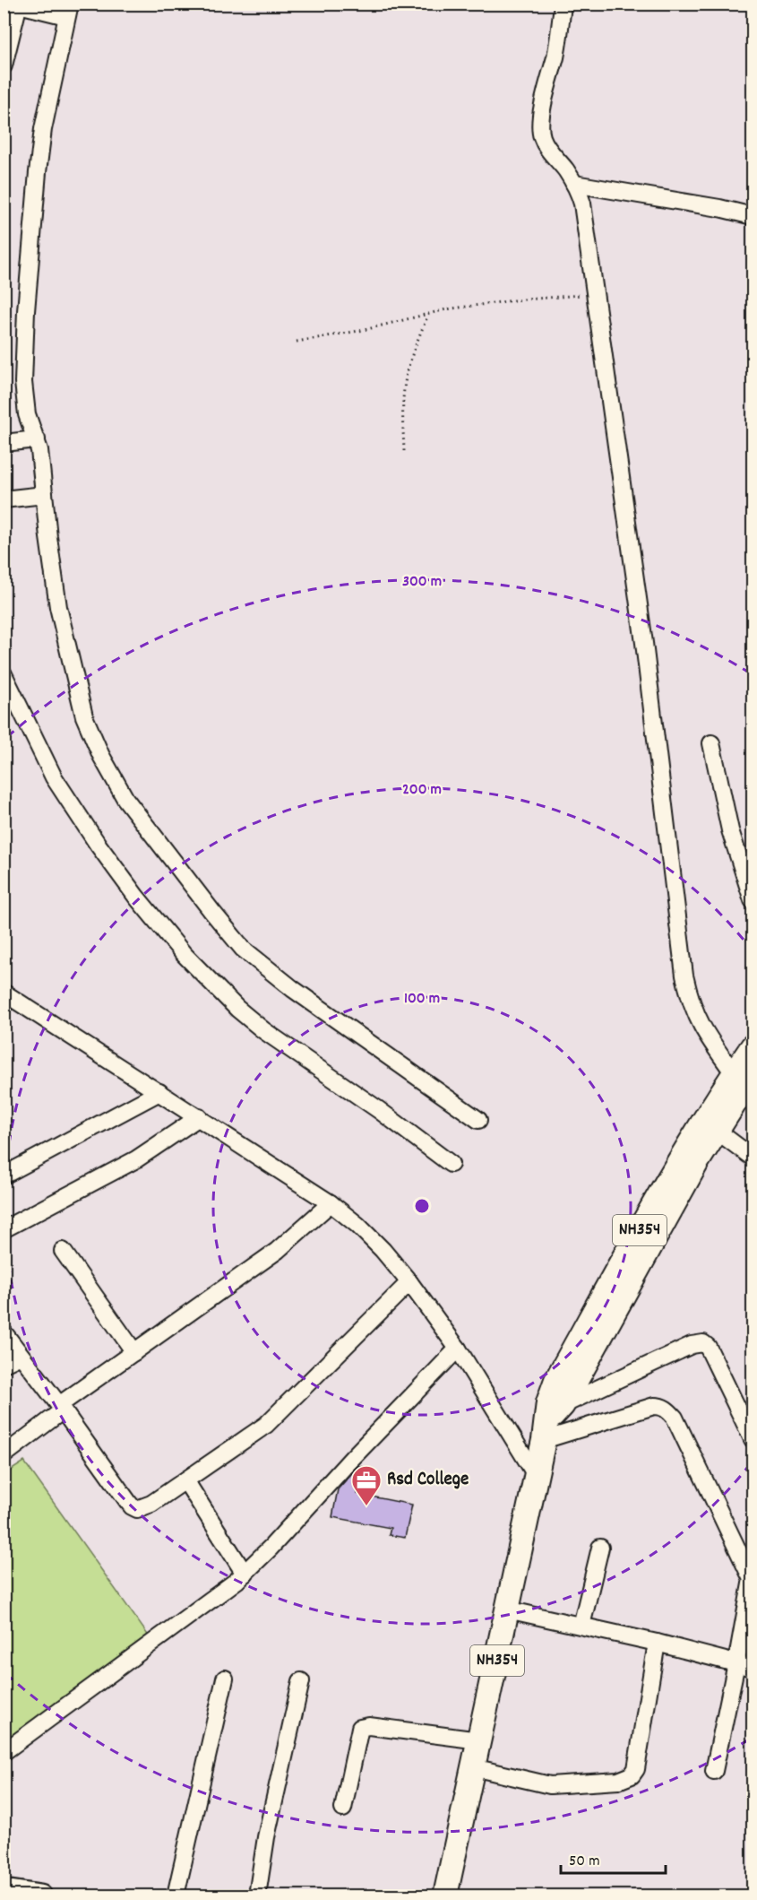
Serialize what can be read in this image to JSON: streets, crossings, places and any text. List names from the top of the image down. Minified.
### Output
{"streets":{"highway":["NH354"]},"places":{"office":["Rsd College"]},"scale_bar":"50 m","rings":["300 m","200 m","100 m"]}
